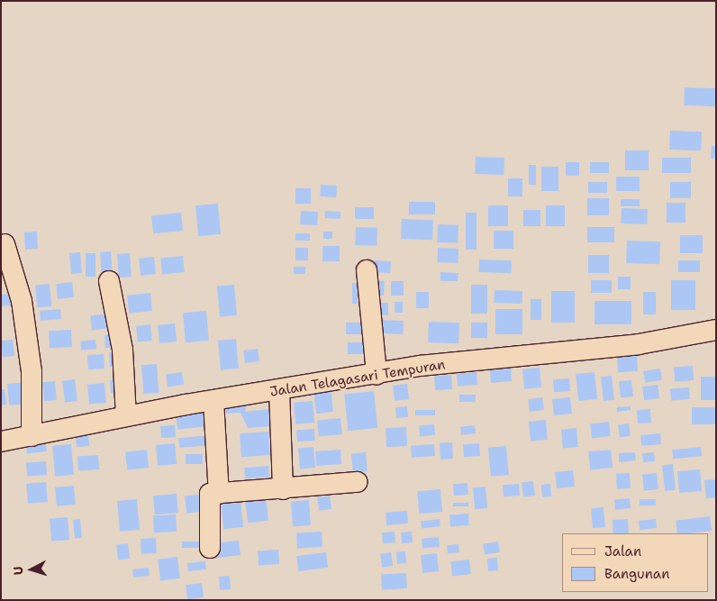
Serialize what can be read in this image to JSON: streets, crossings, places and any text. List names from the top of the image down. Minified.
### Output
{"streets":{"street":["Jalan Telagasari Tempuran"]},"legend":["Jalan","Bangunan"],"north":"left"}
